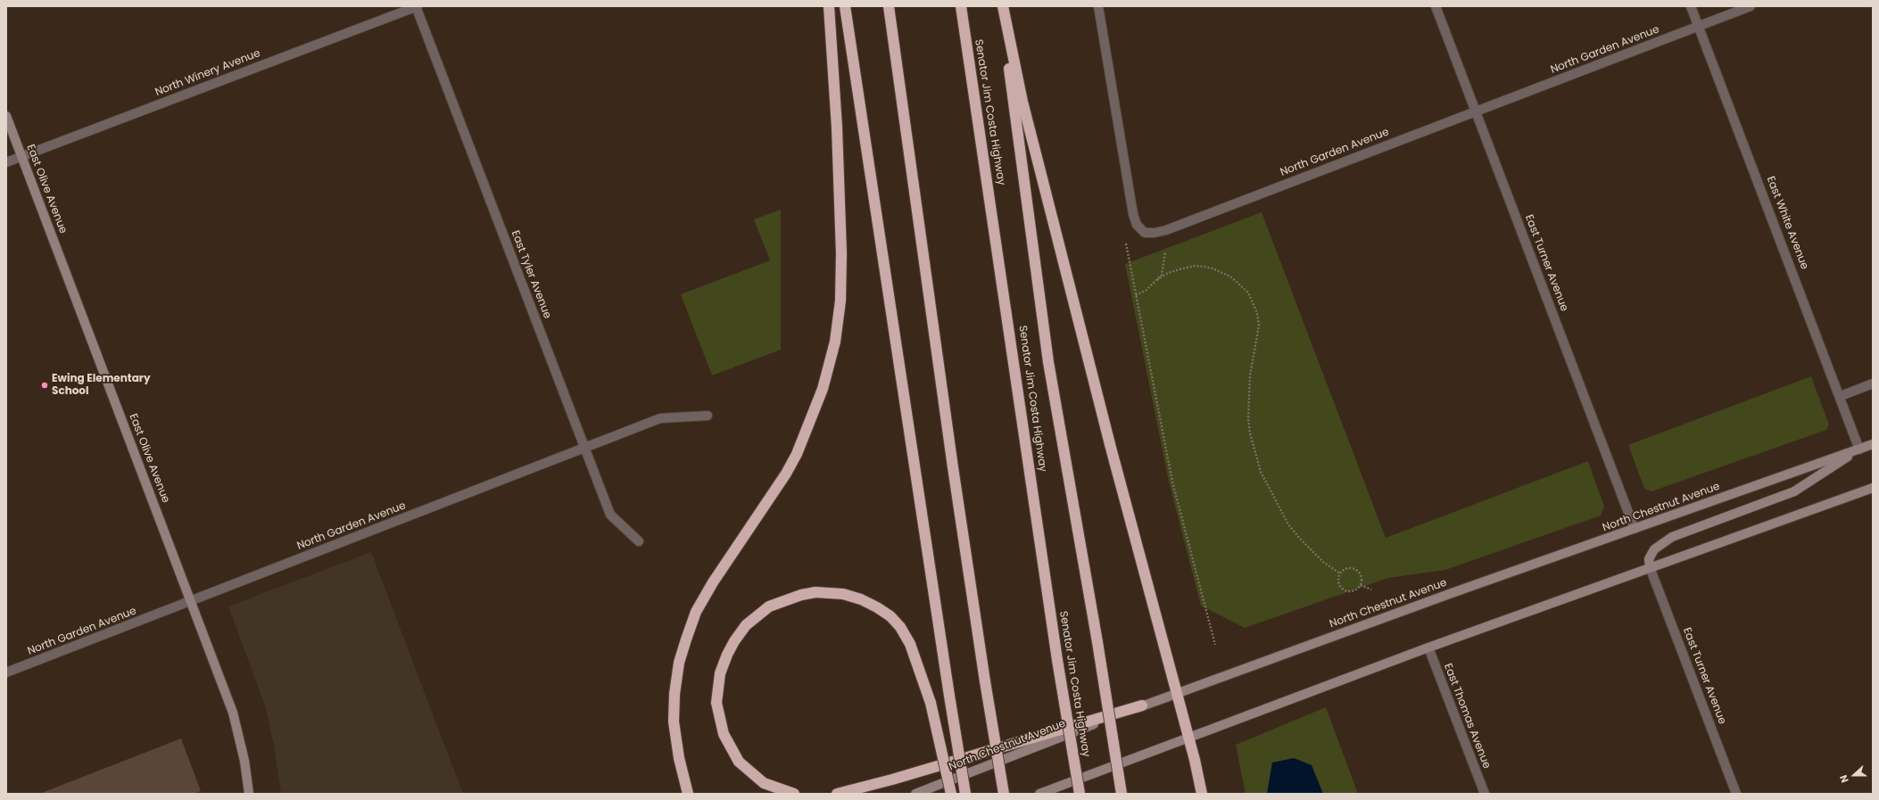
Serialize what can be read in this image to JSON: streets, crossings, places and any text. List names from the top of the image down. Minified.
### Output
{"streets":{"highway":["Senator Jim Costa Highway"],"main road":["East Olive Avenue","North Chestnut Avenue"],"street":["North Garden Avenue","North Winery Avenue","East White Avenue","East Turner Avenue","East Tyler Avenue","East Thomas Avenue"]},"crossings":[["North Garden Avenue","East Olive Avenue"],["North Garden Avenue","East White Avenue"],["North Garden Avenue","East Turner Avenue"],["North Garden Avenue","East Tyler Avenue"],["North Winery Avenue","East Olive Avenue"],["North Winery Avenue","East Tyler Avenue"],["East White Avenue","North Chestnut Avenue"],["East Turner Avenue","North Chestnut Avenue"]],"places":["Ewing Elementary School"],"north":"left"}
